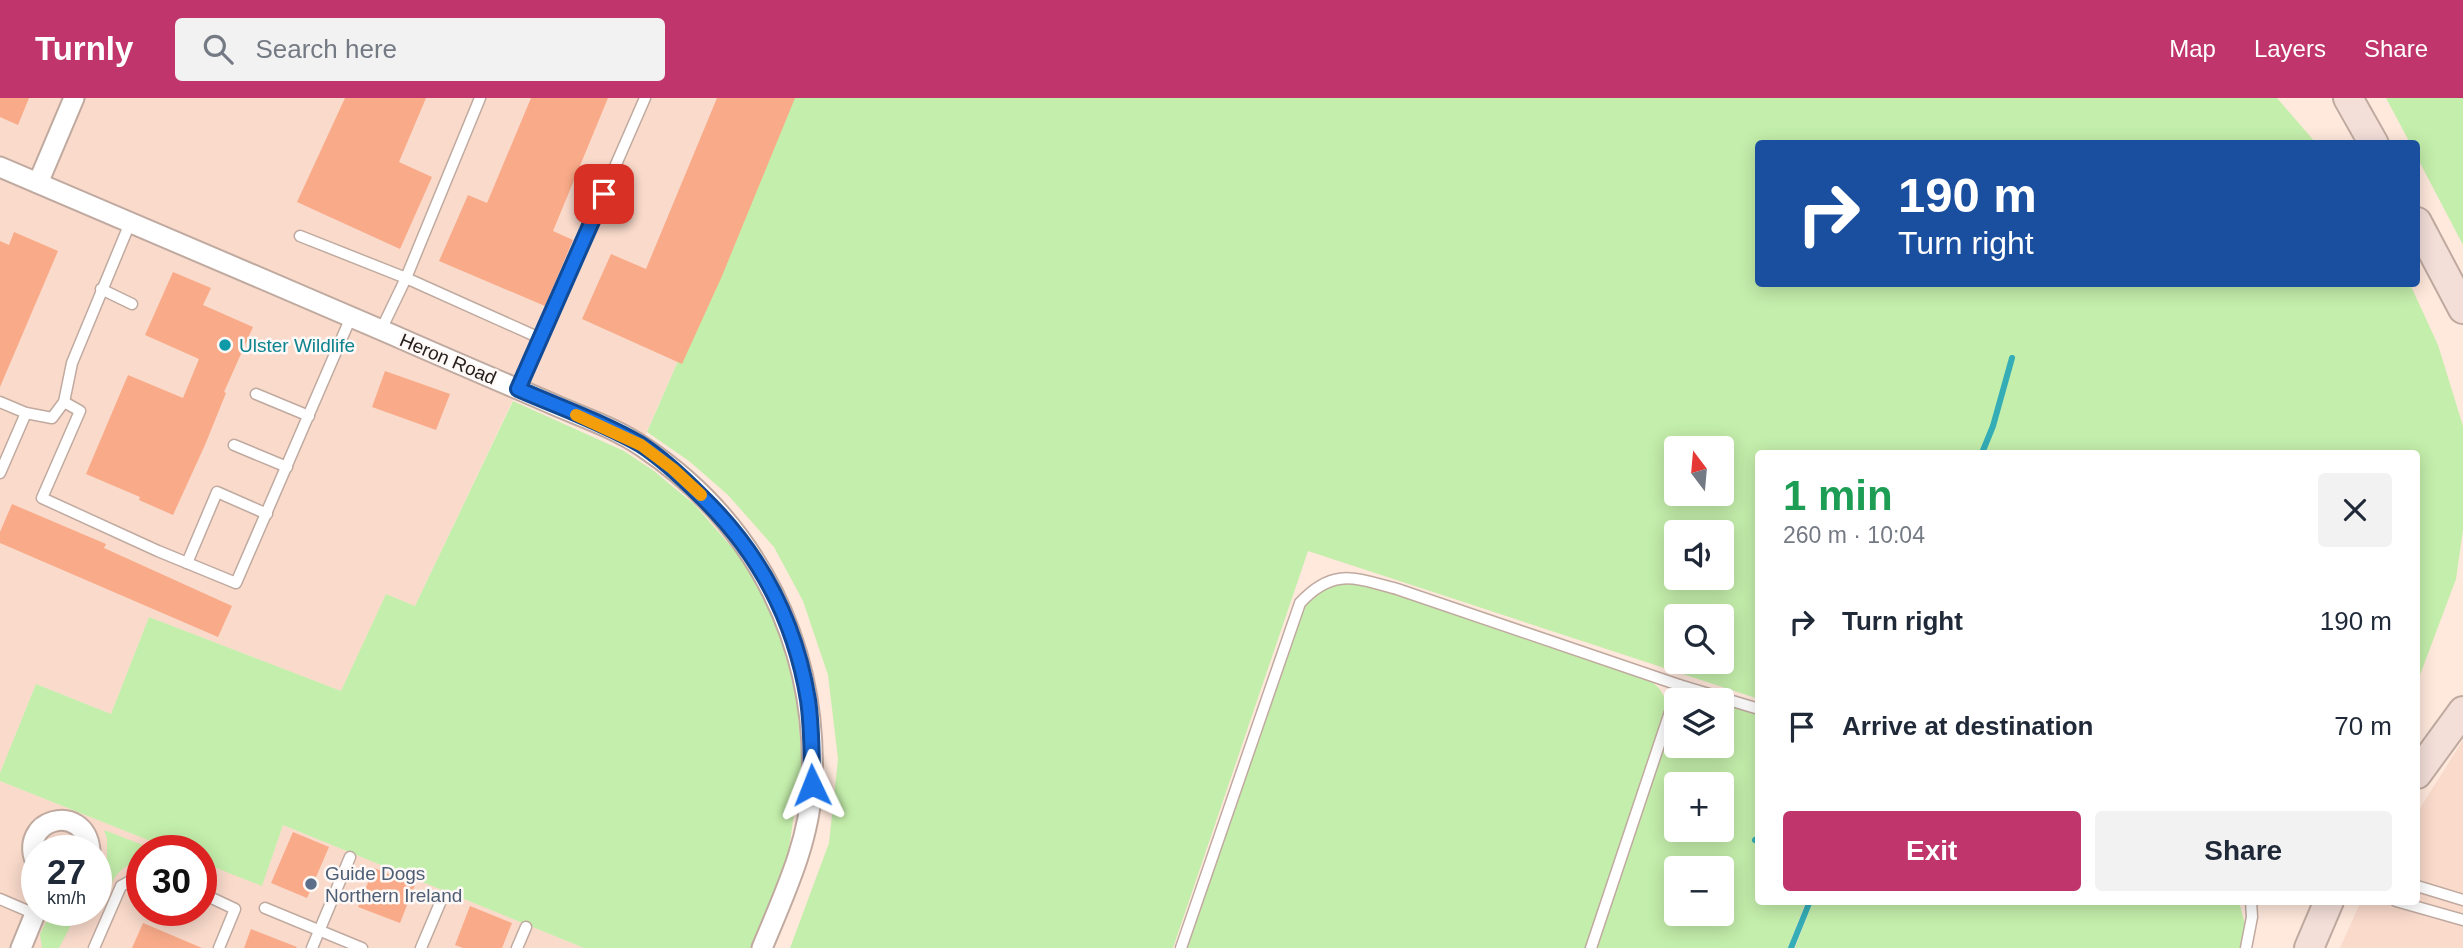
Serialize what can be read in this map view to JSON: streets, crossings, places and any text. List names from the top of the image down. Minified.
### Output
{"streets":{"street":["Heron Road"]},"places":["Ulster Wildlife","Guide Dogs Northern Ireland"],"north":"top","page":{"header":"Turnly","search":"Search here","nav":["Map","Layers","Share"],"turn":["190 m","Turn right"],"map_buttons":["+","−"],"heading":["1 min","260 m · 10:04"],"list":[{"name":"Turn right","value":"190 m"},{"name":"Arrive at destination","value":"70 m"}],"buttons":["Exit","Share"],"speed":"27 km/h","limit":"30"}}
